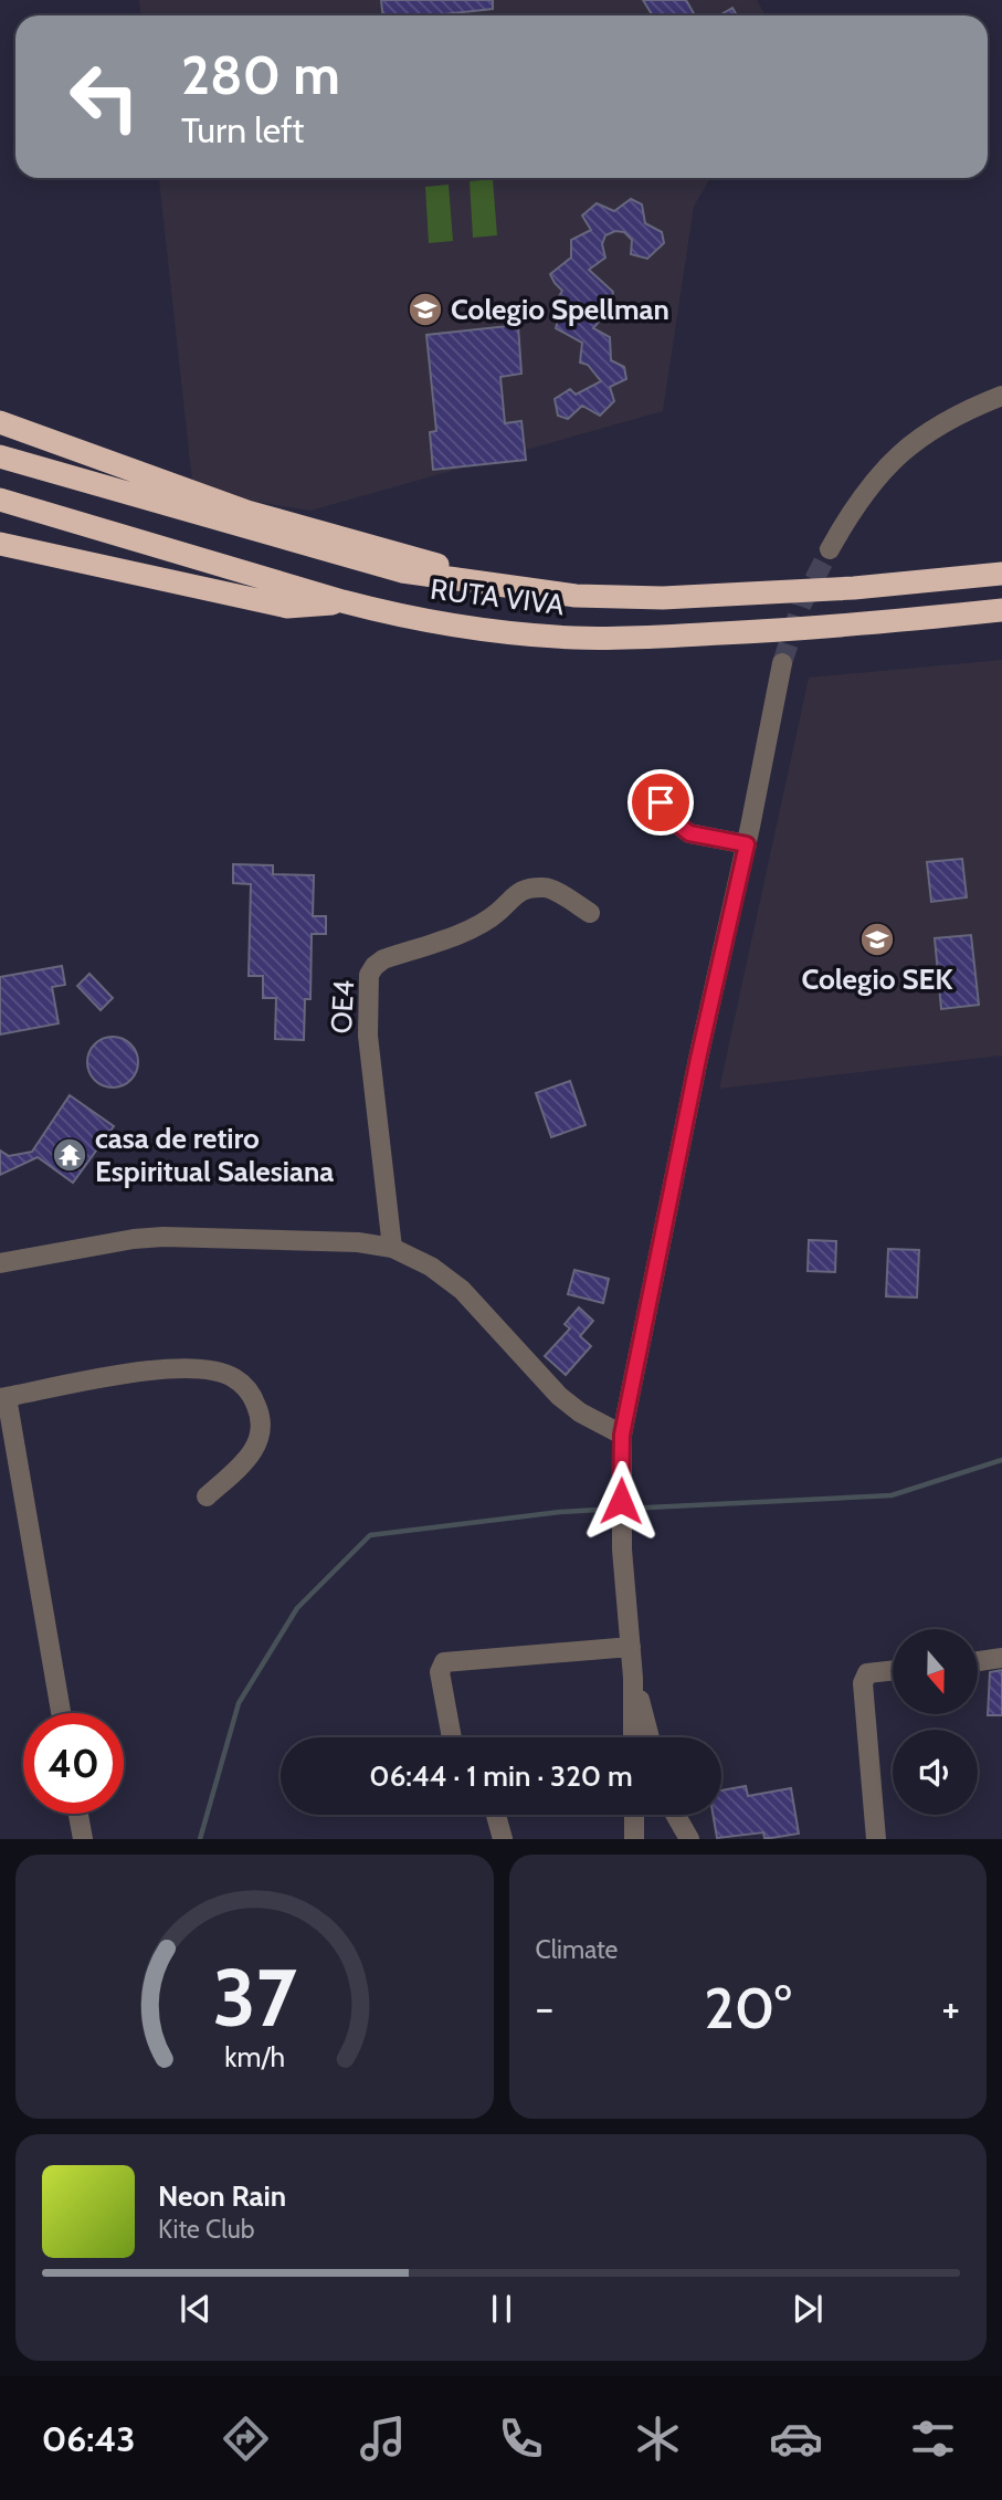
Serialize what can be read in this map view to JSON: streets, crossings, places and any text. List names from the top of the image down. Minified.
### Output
{"streets":{"highway":["RUTA VIVA"],"street":["OE4"]},"places":{"school or university":["Colegio Spellman","Colegio SEK"],"temple":["casa de retiro Espiritual Salesiana"]},"north":"bottom","page":{"turn":["280 m","Turn left"],"limit":"40","trip":"06:44 · 1 min · 320 m","tile":"Climate","heat":["−","20°","+"],"song":["Neon Rain","Kite Club"],"tabs":"06:43","gauge":["37","km/h"]}}
